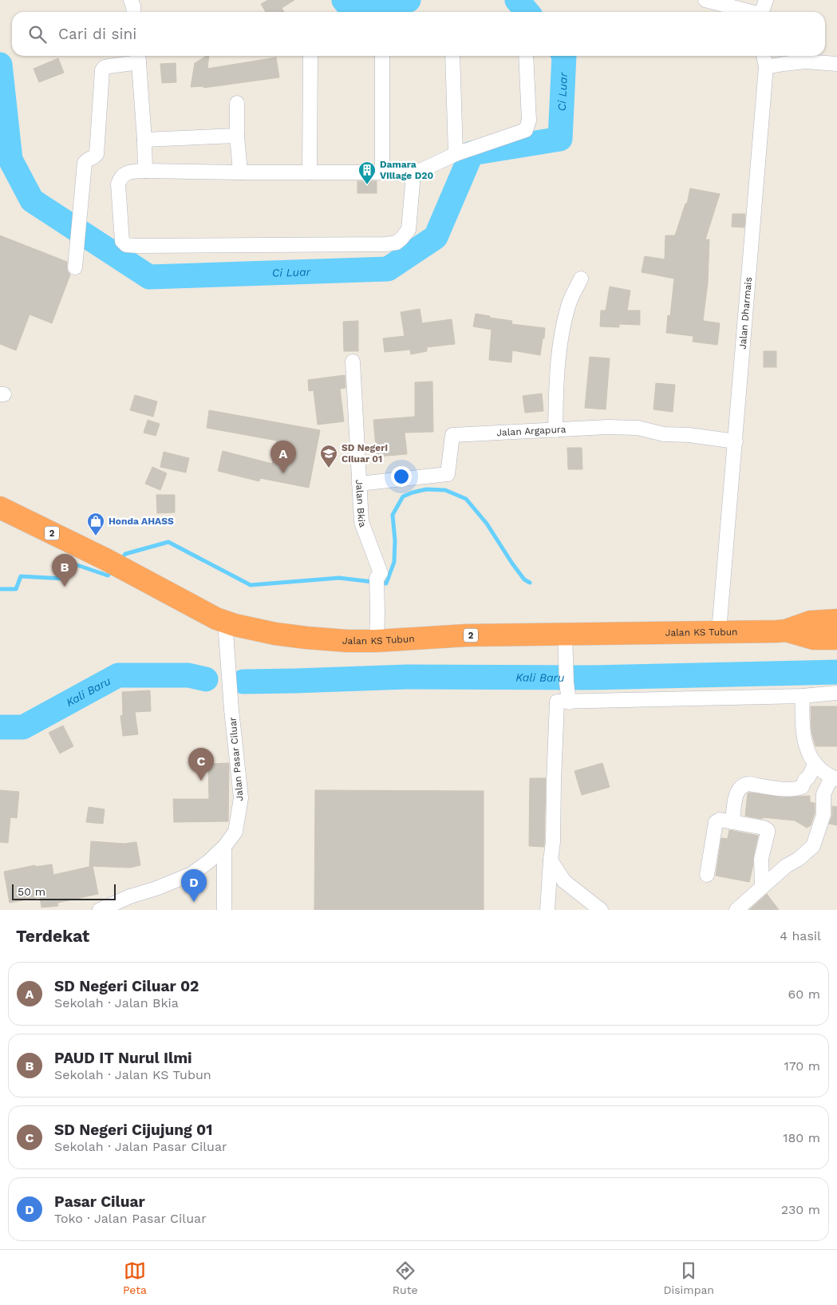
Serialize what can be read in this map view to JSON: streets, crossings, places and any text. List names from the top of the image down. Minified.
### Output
{"streets":{"highway":["2","Jalan KS Tubun"],"street":["Jalan Dharmais","Jalan Argapura","Jalan Bkia","Jalan Pasar Ciluar"]},"crossings":[["Jalan Dharmais","Jalan Argapura"],["Jalan Dharmais","Jalan KS Tubun"],["Jalan Argapura","Jalan Bkia"],["Jalan Bkia","Jalan KS Tubun"],["2","Jalan KS Tubun"],["Jalan KS Tubun","Jalan Pasar Ciluar"]],"water":["Ci Luar","Kali Baru"],"places":{"building":["Damara Village D20"],"school or university":["SD Negeri Ciluar 01"],"shop":["Honda AHASS"]},"scale_bar":"50 m","page":{"search":"Cari di sini","pins":["A","B","C","D"],"scale":"50 m","heading":["Terdekat","4 hasil"],"list":[{"mark":"A","name":"SD Negeri Ciluar 02","note":"Sekolah · Jalan Bkia","value":"60 m"},{"mark":"B","name":"PAUD IT Nurul Ilmi","note":"Sekolah · Jalan KS Tubun","value":"170 m"},{"mark":"C","name":"SD Negeri Cijujung 01","note":"Sekolah · Jalan Pasar Ciluar","value":"180 m"},{"mark":"D","name":"Pasar Ciluar","note":"Toko · Jalan Pasar Ciluar","value":"230 m"}],"nav":["Peta","Rute","Disimpan"]}}
